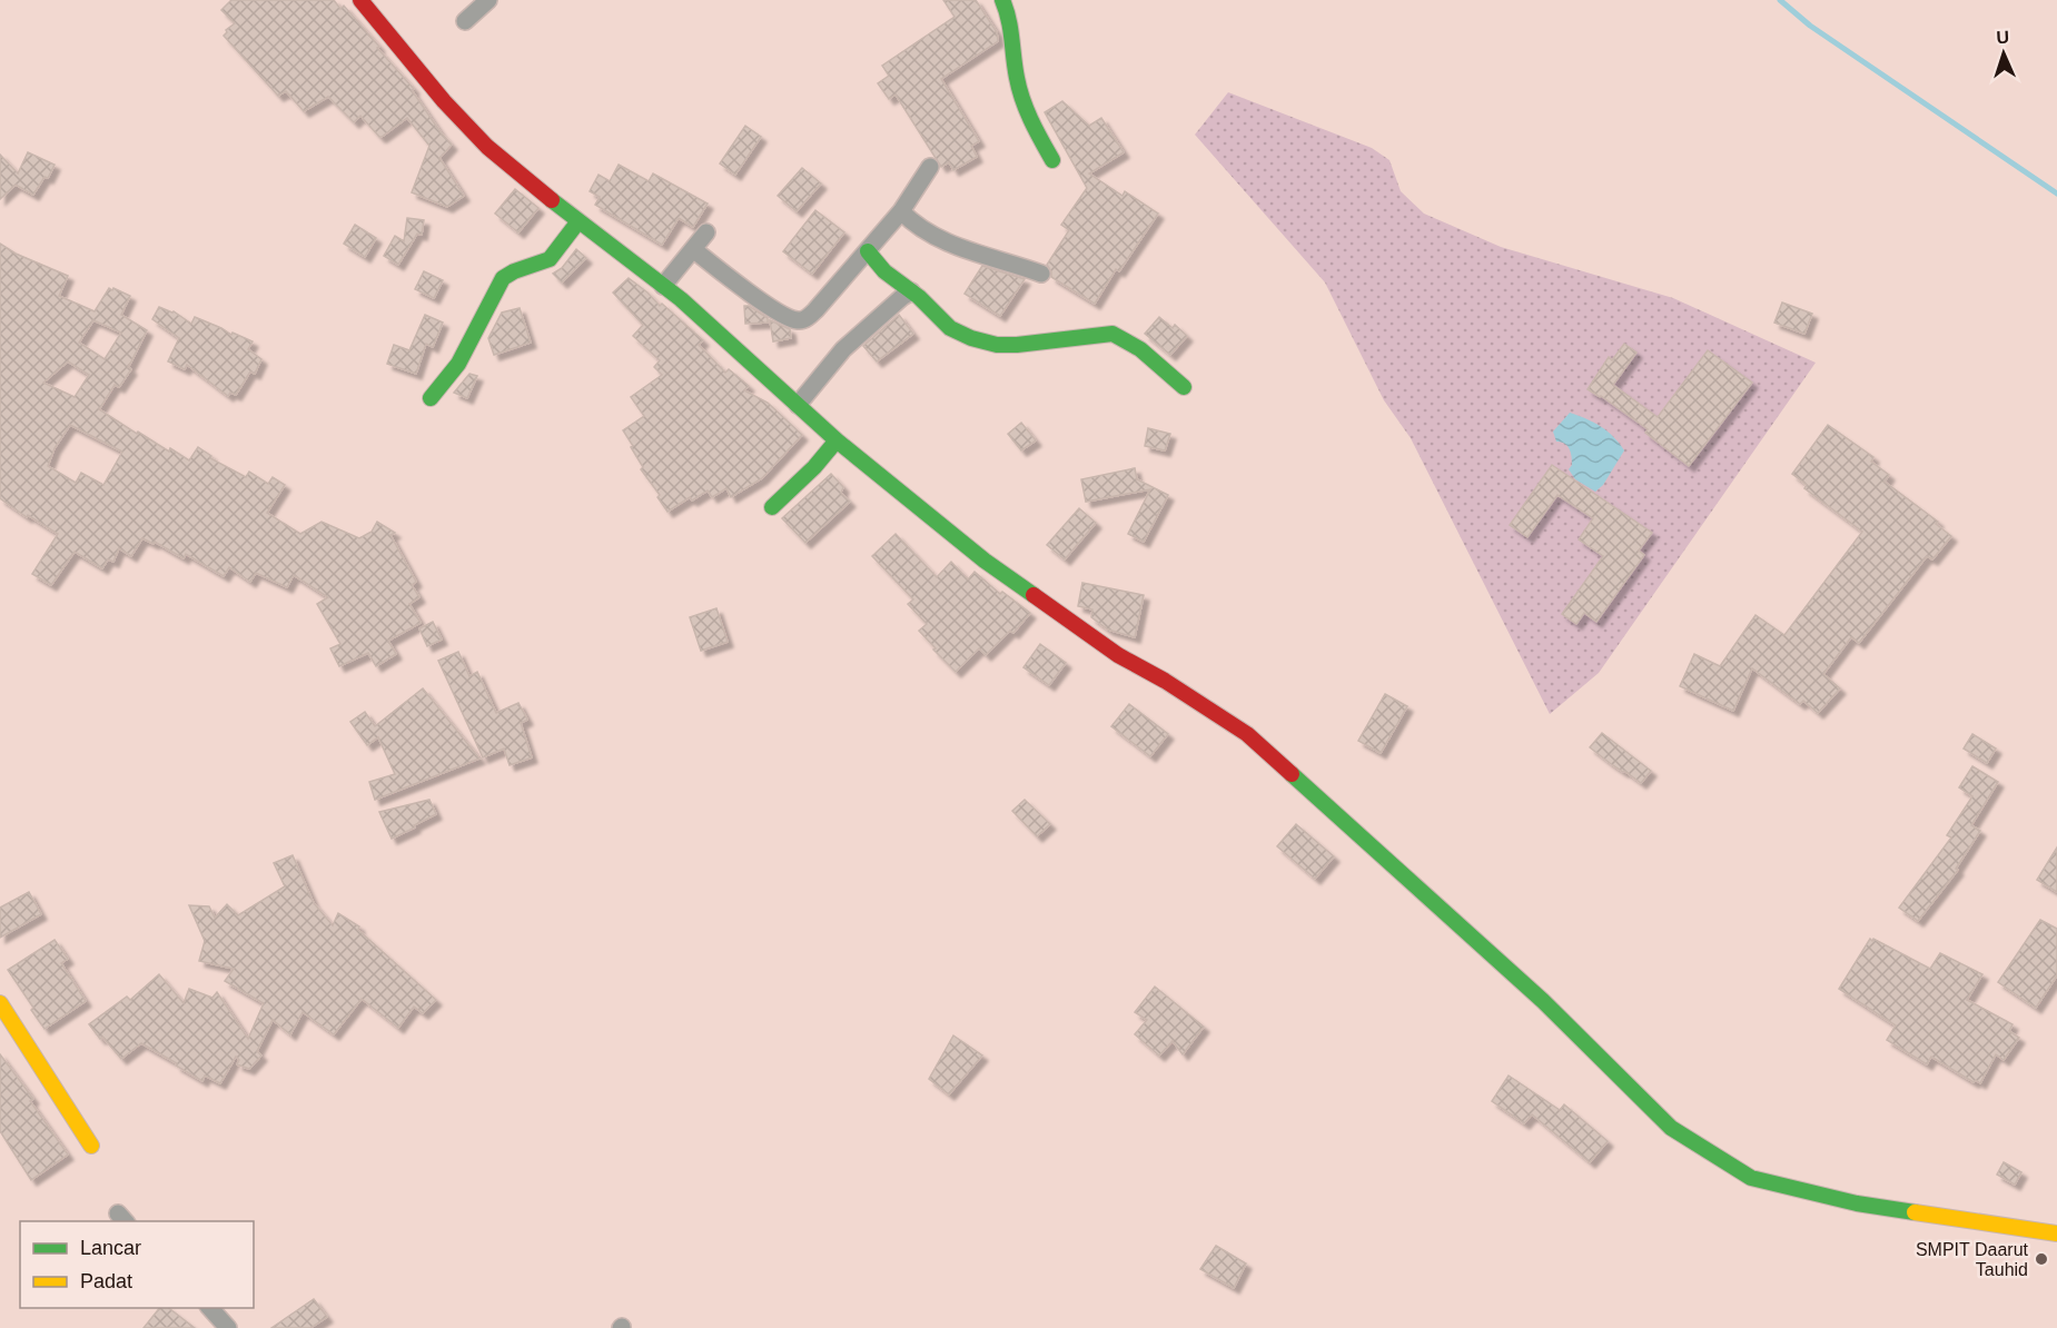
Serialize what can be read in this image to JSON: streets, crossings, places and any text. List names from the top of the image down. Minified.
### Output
{"places":["SMPIT Daarut Tauhid"],"legend":["Lancar","Padat"],"north":"top"}
